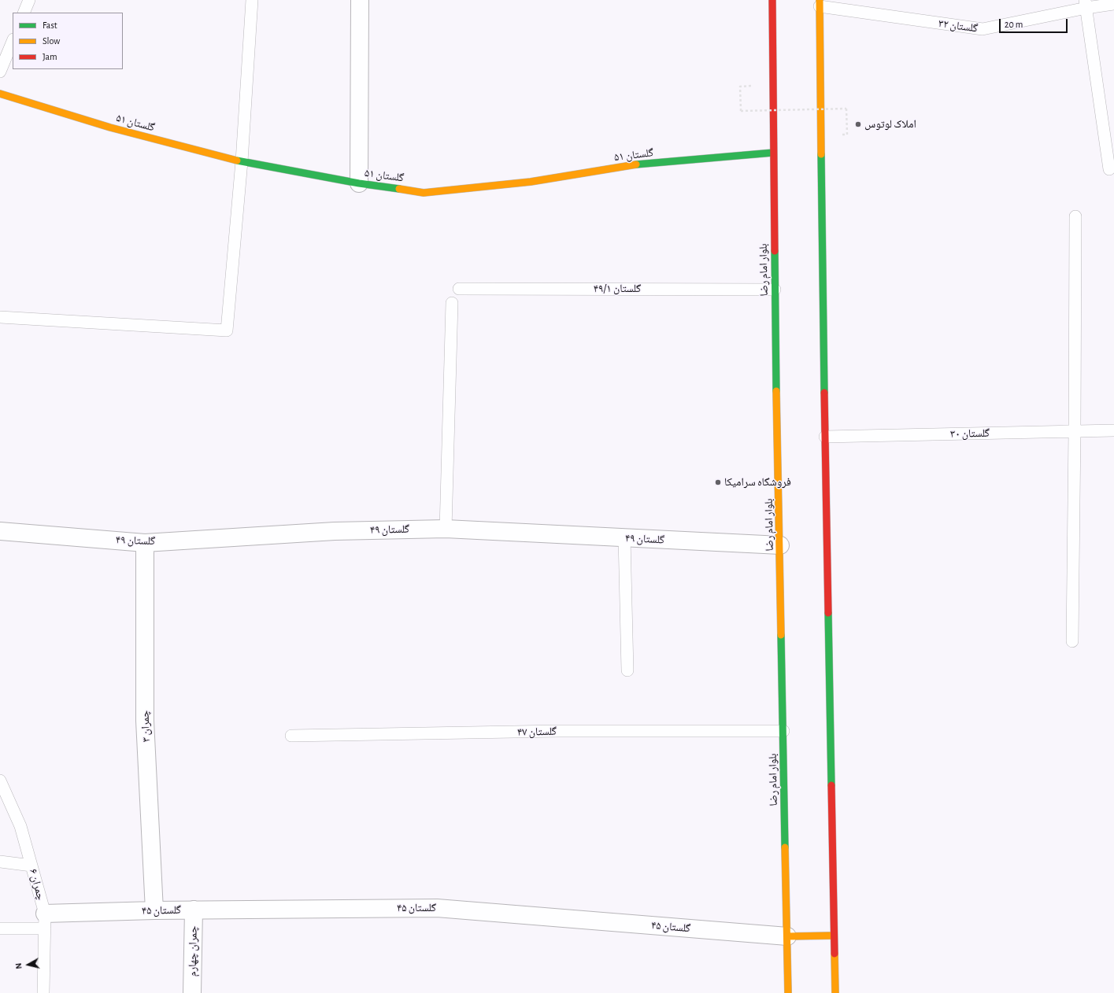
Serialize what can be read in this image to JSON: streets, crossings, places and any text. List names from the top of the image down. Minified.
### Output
{"streets":{"main road":["گلستان ۵۱","بلوار امام رضا"],"street":["گلستان ۴۹","چمران ۳","گلستان ۴۵","چمران چهارم"],"lane":["گلستان ۳۲","گلستان ۴۹/۱","گلستان ۳۰","گلستان ۴۷","چمران ۶"]},"crossings":[["گلستان ۵۱","بلوار امام رضا"],["بلوار امام رضا","گلستان ۴۹/۱"],["بلوار امام رضا","گلستان ۴۹"],["بلوار امام رضا","گلستان ۴۷"],["بلوار امام رضا","گلستان ۴۵"],["گلستان ۴۹","چمران ۳"],["چمران ۳","گلستان ۴۵"],["چمران ۶","گلستان ۴۵"],["گلستان ۴۵","چمران چهارم"]],"places":["املاک لوتوس","فروشگاه سراميكا"],"legend":["Fast","Slow","Jam"],"scale_bar":"20 m","north":"left"}
